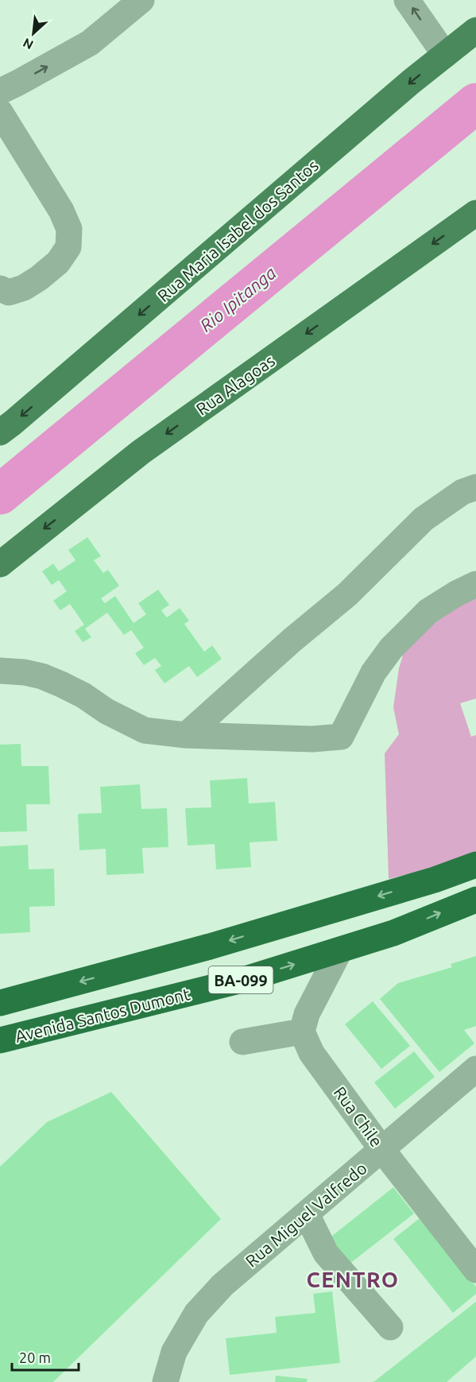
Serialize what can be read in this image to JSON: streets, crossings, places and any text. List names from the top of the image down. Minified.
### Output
{"streets":{"highway":["BA-099","Avenida Santos Dumont"],"main road":["Rua Maria Isabel dos Santos","Rua Alagoas"],"street":["Rua Chile","Rua Miguel Valfredo"]},"crossings":[["Rua Chile","Rua Miguel Valfredo"]],"one_way":["Rua Maria Isabel dos Santos","Rua Alagoas"],"districts":["CENTRO"],"water":["Rio Ipitanga"],"scale_bar":"20 m","north":"bottom left"}
